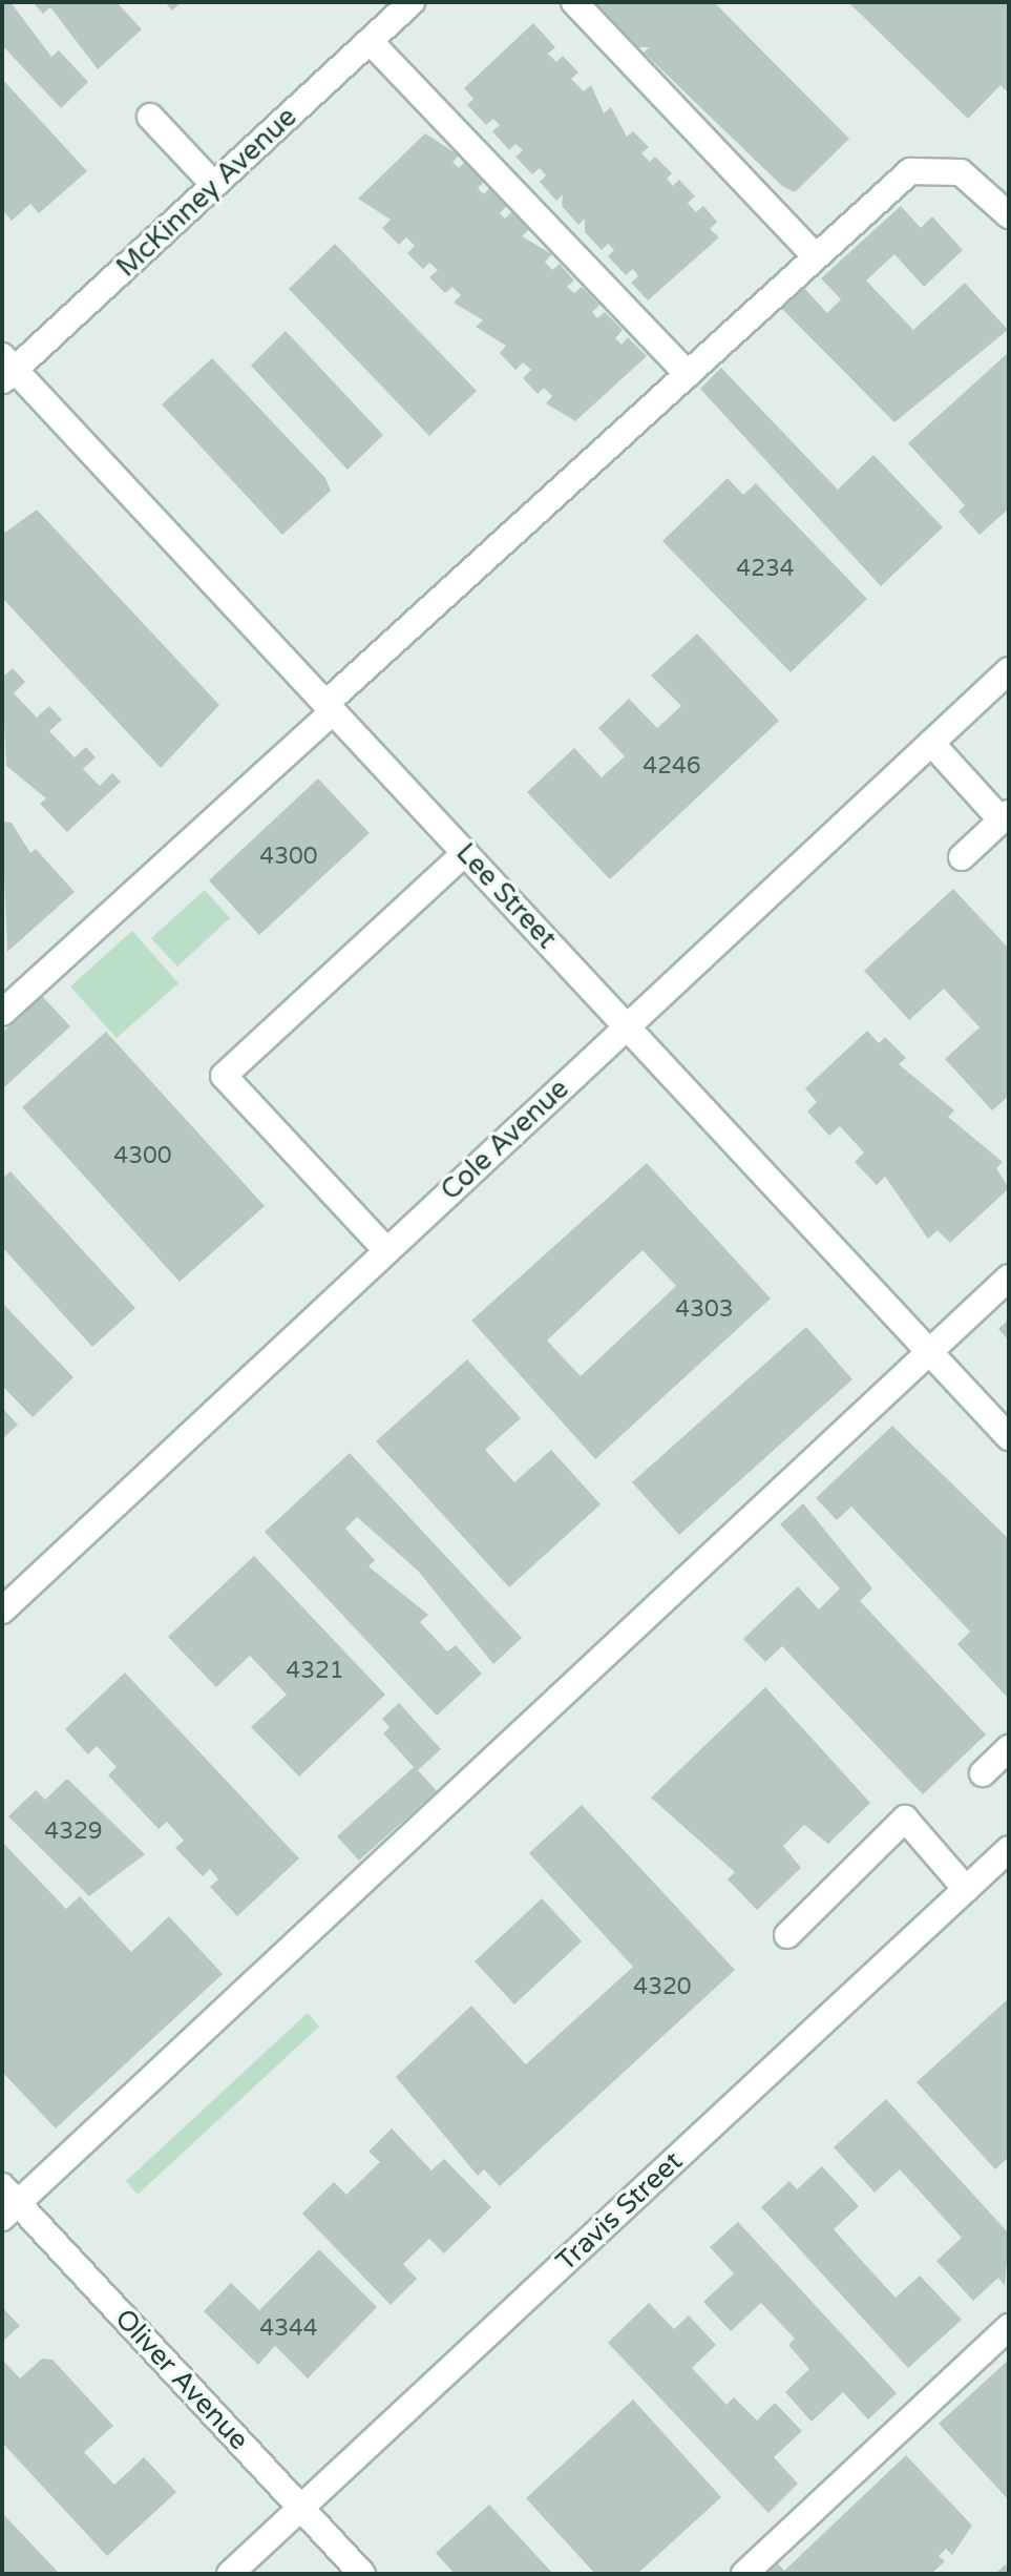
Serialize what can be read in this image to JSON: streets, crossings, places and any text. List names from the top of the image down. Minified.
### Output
{"streets":{"street":["McKinney Avenue","Lee Street","Cole Avenue","Travis Street","Oliver Avenue"]},"crossings":[["McKinney Avenue","Lee Street"],["Lee Street","Cole Avenue"],["Travis Street","Oliver Avenue"]],"house_numbers":["4234","4246","4300","4300","4303","4321","4329","4320","4344"]}
